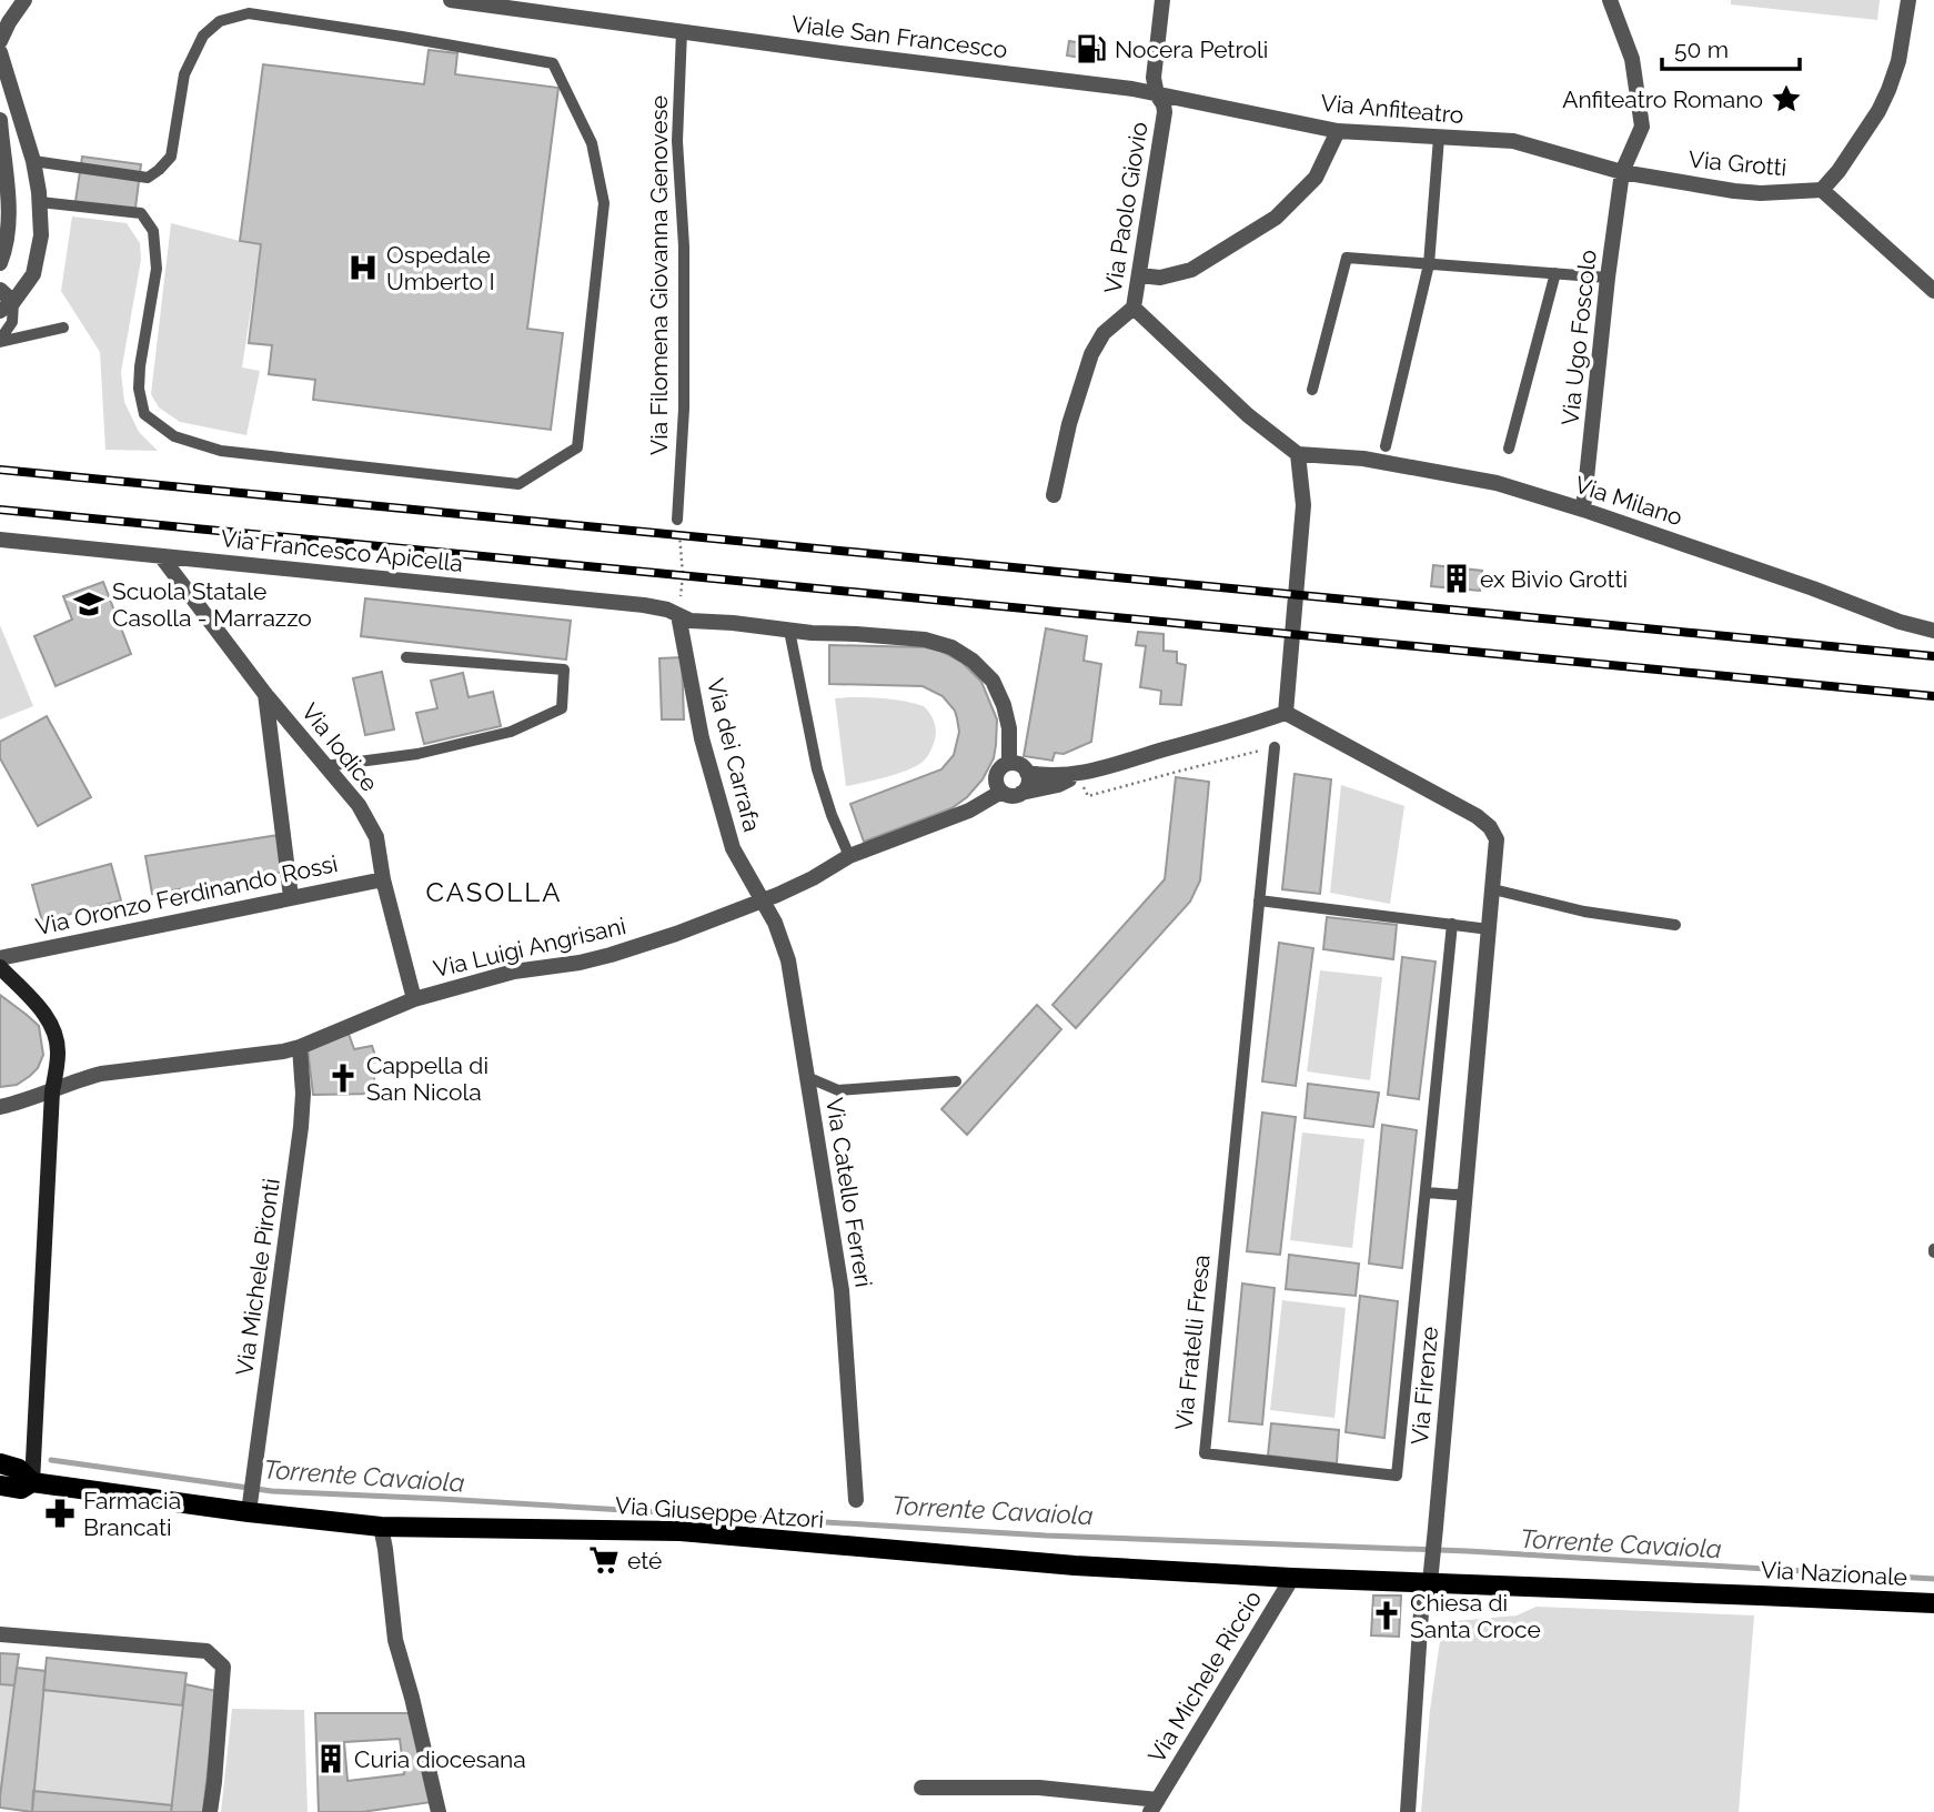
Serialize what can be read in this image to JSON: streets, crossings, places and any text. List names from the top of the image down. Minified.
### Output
{"streets":{"main road":["Via Giuseppe Atzori","Via Nazionale"],"street":["Viale San Francesco","Via Anfiteatro","Via Grotti","Via Paolo Giovio","Via Ugo Foscolo","Via Milano","Via Francesco Apicella","Via Iodice","Via dei Carrafa","Via Oronzo Ferdinando Rossi","Via Luigi Angrisani","Via Catello Ferreri","Via Michele Pironti","Via Firenze","Via Michele Riccio"],"lane":["Via Filomena Giovanna Genovese","Via Fratelli Fresa"]},"crossings":[["Viale San Francesco","Via Anfiteatro"],["Viale San Francesco","Via Paolo Giovio"],["Viale San Francesco","Via Filomena Giovanna Genovese"],["Via Anfiteatro","Via Grotti"],["Via Anfiteatro","Via Paolo Giovio"],["Via Anfiteatro","Via Ugo Foscolo"],["Via Grotti","Via Ugo Foscolo"],["Via Ugo Foscolo","Via Milano"],["Via Francesco Apicella","Via Iodice"],["Via Francesco Apicella","Via dei Carrafa"],["Via Francesco Apicella","Via Luigi Angrisani"],["Via Iodice","Via Oronzo Ferdinando Rossi"],["Via Iodice","Via Luigi Angrisani"],["Via dei Carrafa","Via Luigi Angrisani"],["Via dei Carrafa","Via Catello Ferreri"],["Via Luigi Angrisani","Via Catello Ferreri"],["Via Luigi Angrisani","Via Michele Pironti"],["Via Michele Pironti","Via Giuseppe Atzori"],["Via Firenze","Via Nazionale"],["Via Giuseppe Atzori","Via Nazionale"],["Via Giuseppe Atzori","Via Michele Riccio"]],"districts":["CASOLLA"],"water":["Torrente Cavaiola"],"places":{"fuel station":["Nocera Petroli"],"place":["Anfiteatro Romano"],"hospital":["Ospedale Umberto I"],"building":["ex Bivio Grotti","Curia diocesana"],"school or university":["Scuola Statale Casolla - Marrazzo"],"church":["Cappella di San Nicola","Chiesa di Santa Croce"],"pharmacy":["Farmacia Brancati"],"supermarket":["eté"]},"scale_bar":"50 m"}
